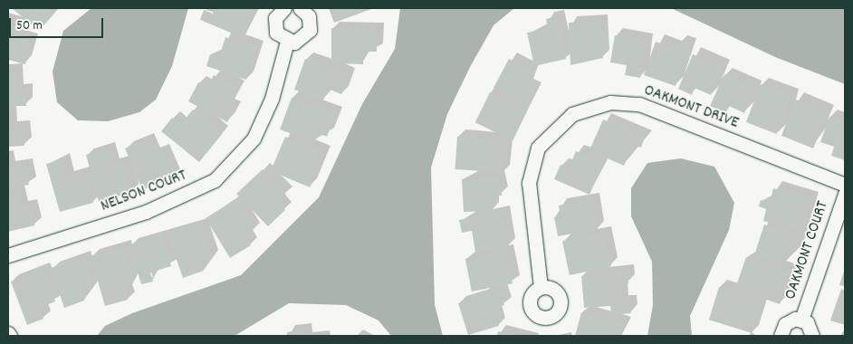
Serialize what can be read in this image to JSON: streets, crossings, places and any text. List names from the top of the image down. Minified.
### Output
{"streets":{"street":["OAKMONT DRIVE","NELSON COURT","OAKMONT COURT"]},"scale_bar":"50 m"}
